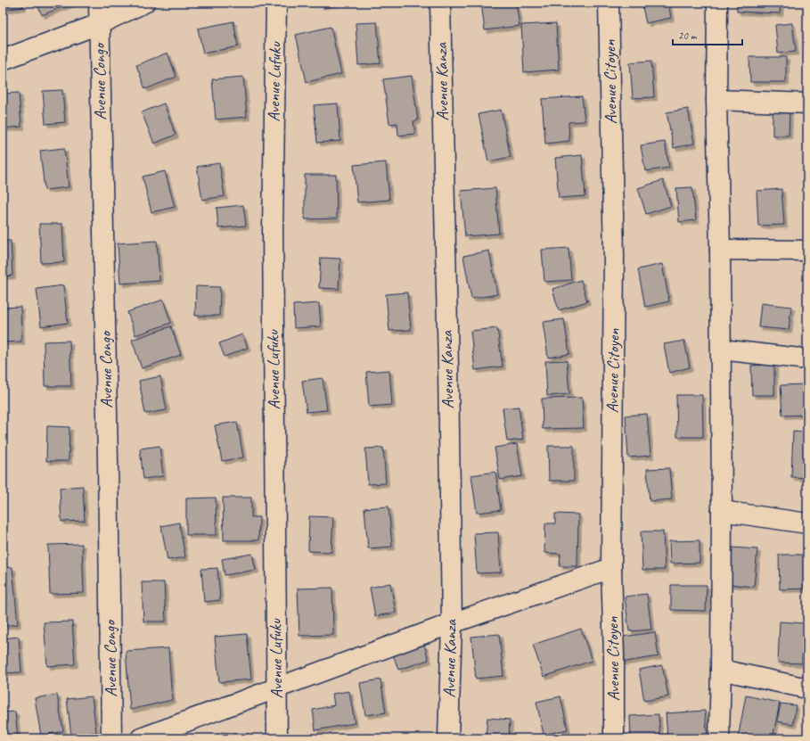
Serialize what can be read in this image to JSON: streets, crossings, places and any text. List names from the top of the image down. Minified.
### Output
{"streets":{"street":["Avenue Congo","Avenue Lufuku","Avenue Kanza","Avenue Citoyen"]},"scale_bar":"20 m"}
